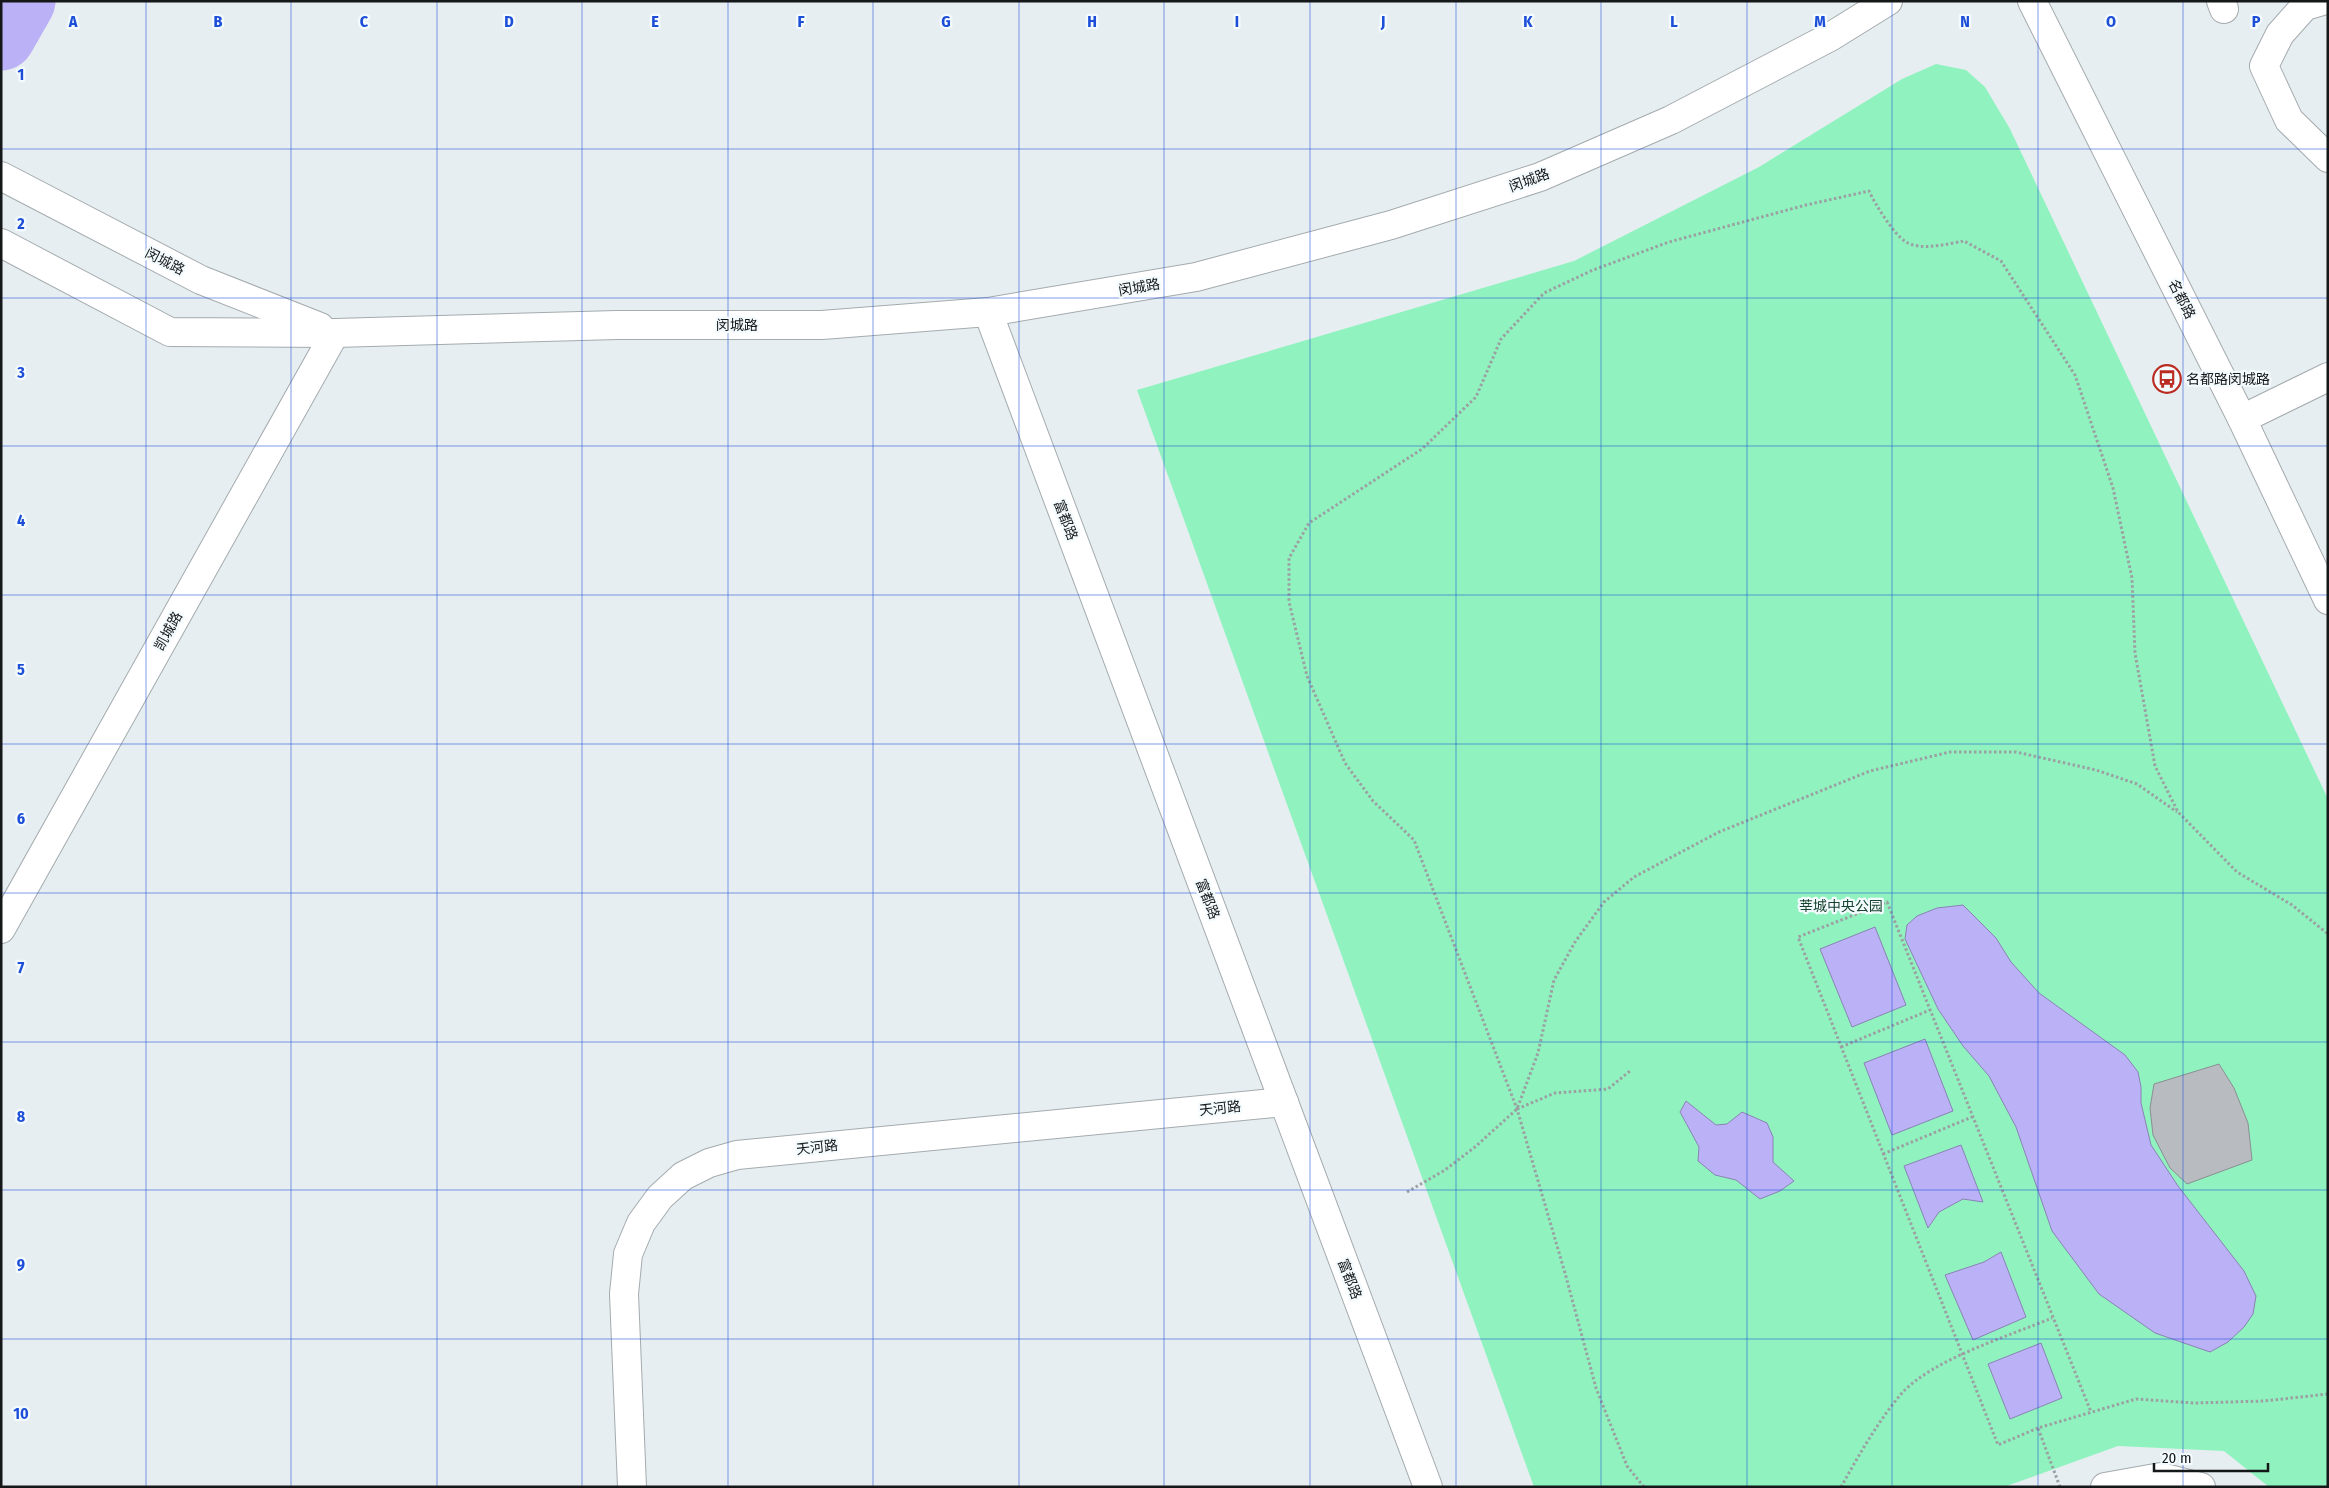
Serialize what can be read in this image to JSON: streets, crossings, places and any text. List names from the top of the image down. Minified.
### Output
{"streets":{"street":["闵城路","名都路","富都路","凯城路","天河路"]},"crossings":[["闵城路","富都路"],["闵城路","凯城路"],["富都路","天河路"]],"parks":["莘城中央公园"],"places":{"bus stop":["名都路闵城路"]},"scale_bar":"20 m","grid":{"columns":["A","B","C","D","E","F","G","H","I","J","K","L","M","N","O","P"],"rows":["1","2","3","4","5","6","7","8","9","10"]}}
